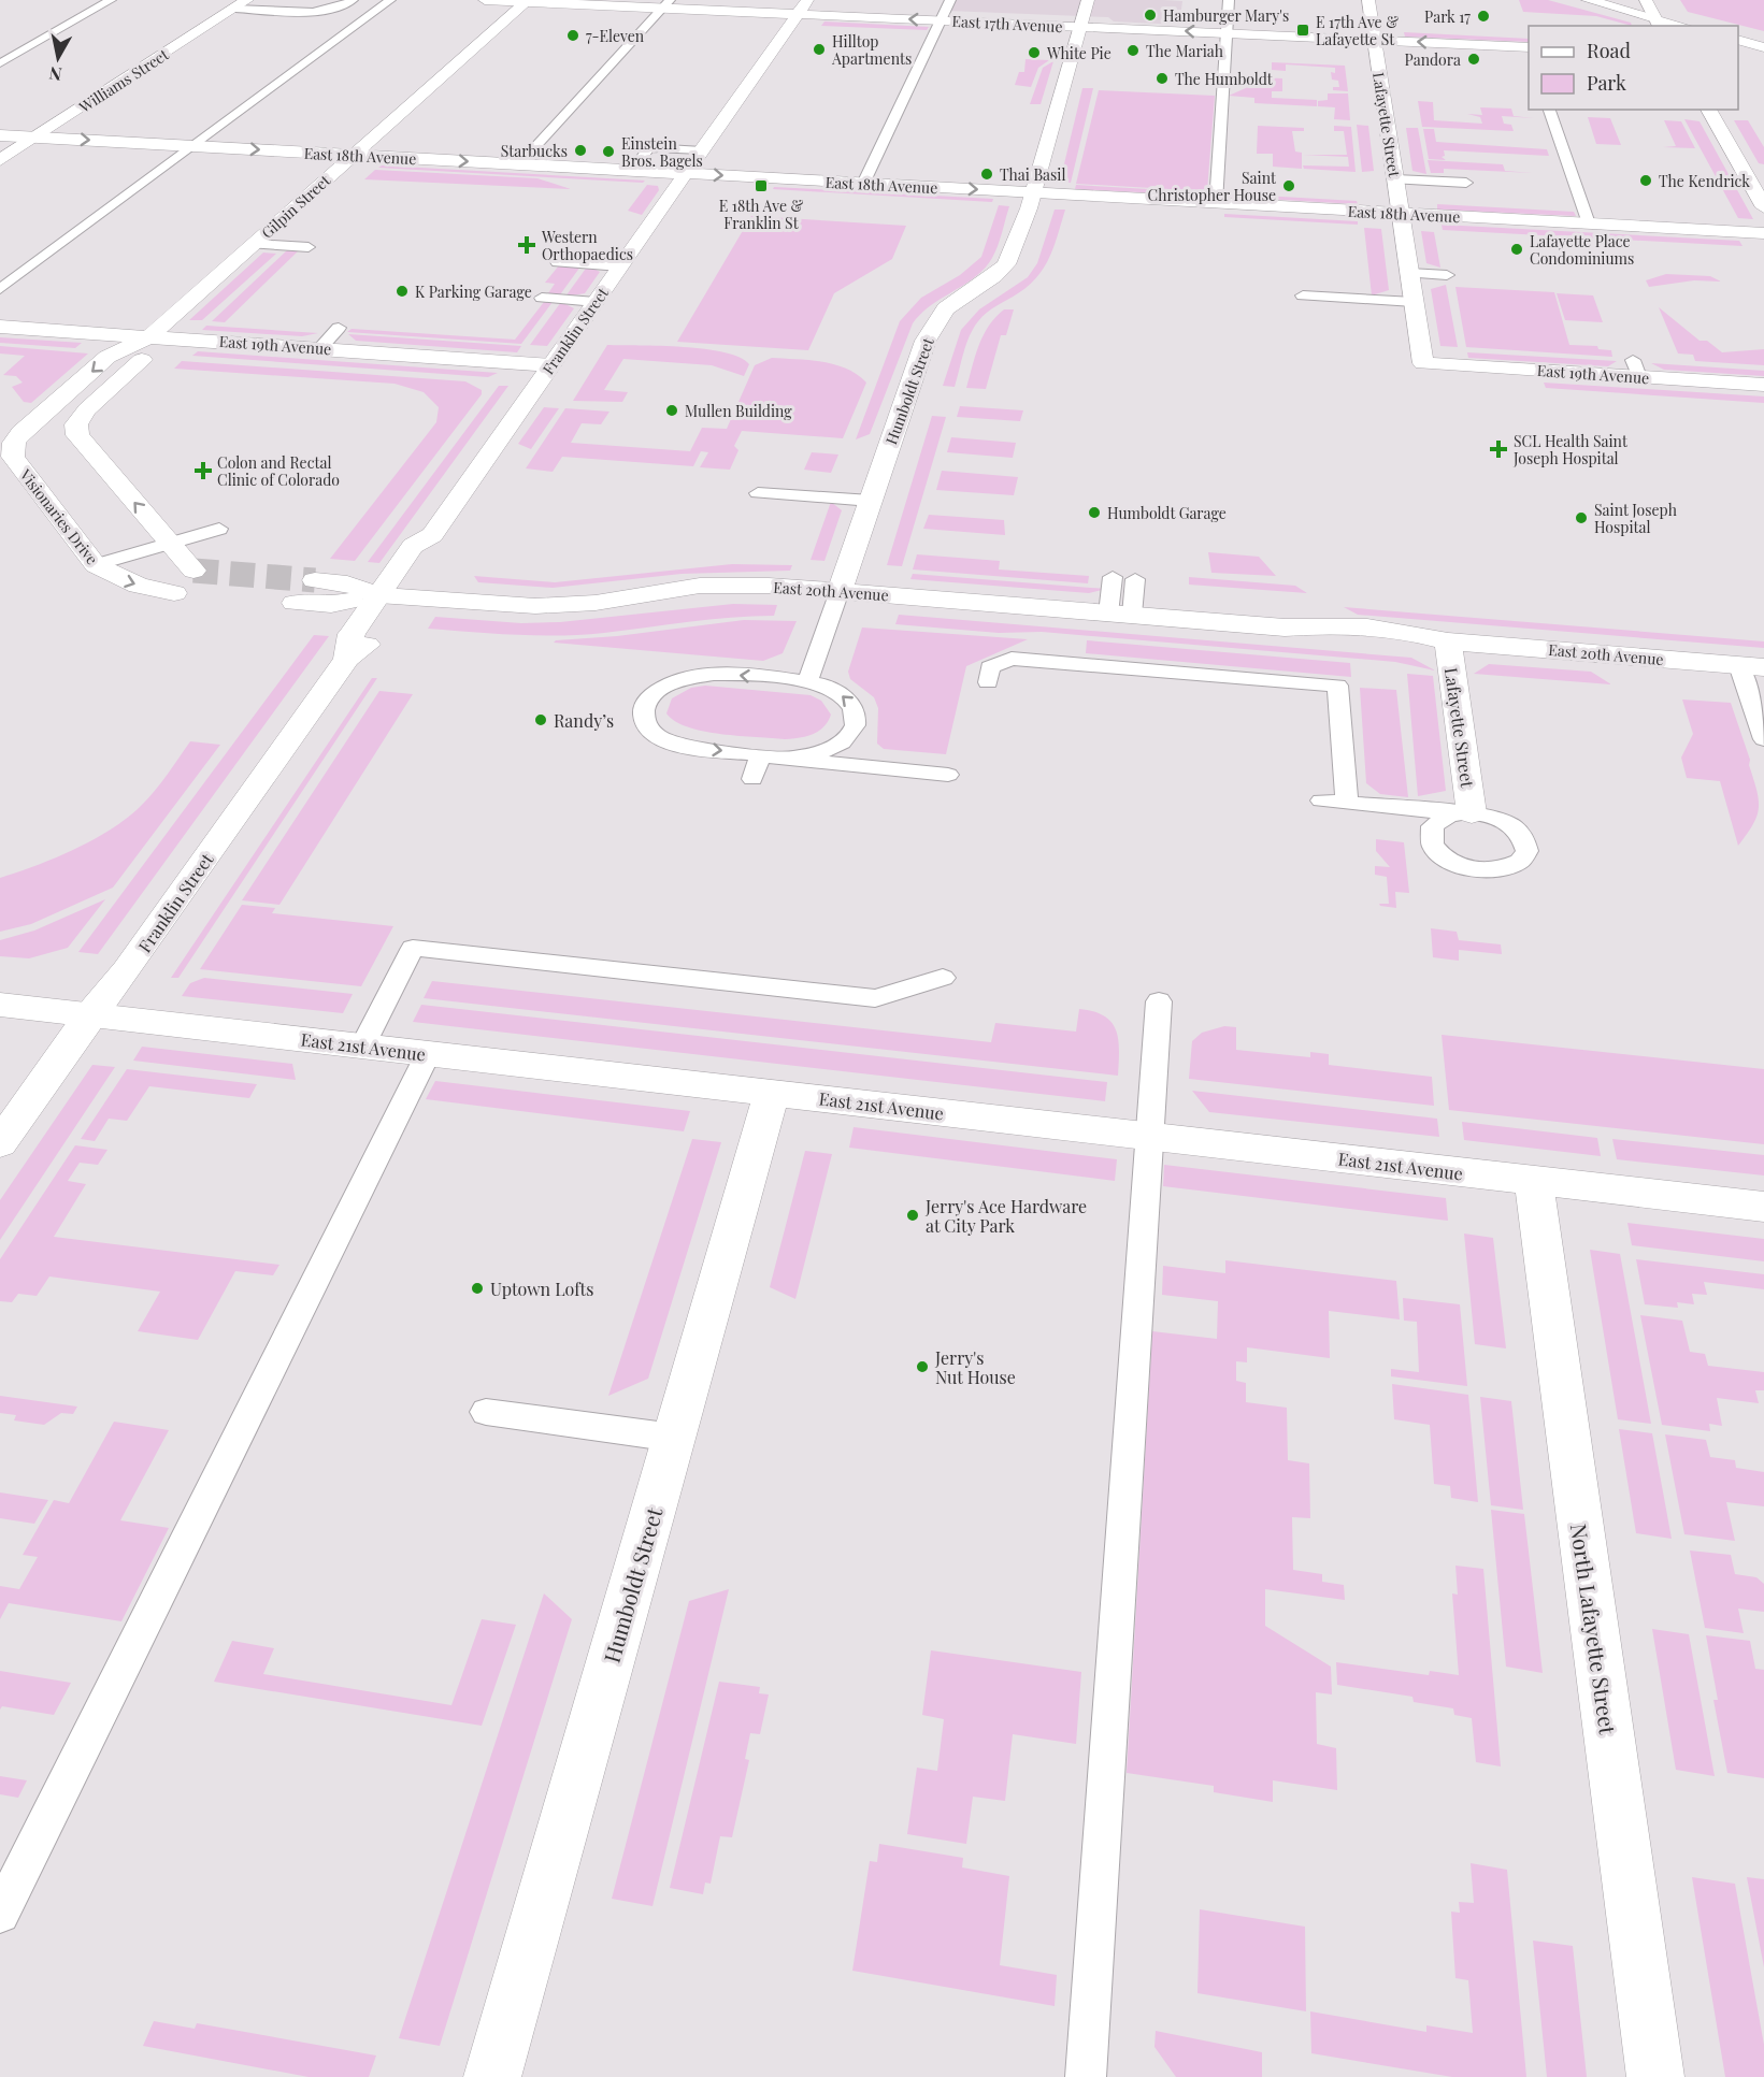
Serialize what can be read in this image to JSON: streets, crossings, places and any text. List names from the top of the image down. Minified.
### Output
{"streets":{"street":["East 17th Avenue","Williams Street","Lafayette Street","East 18th Avenue","Gilpin Street","Franklin Street","East 19th Avenue","Humboldt Street","Visionaries Drive","East 20th Avenue","East 21st Avenue","North Lafayette Street"]},"crossings":[["East 17th Avenue","Lafayette Street"],["East 17th Avenue","Gilpin Street"],["East 17th Avenue","Franklin Street"],["East 17th Avenue","Humboldt Street"],["Williams Street","East 18th Avenue"],["Lafayette Street","East 18th Avenue"],["Lafayette Street","East 19th Avenue"],["Lafayette Street","East 20th Avenue"],["East 18th Avenue","Gilpin Street"],["East 18th Avenue","Franklin Street"],["East 18th Avenue","Humboldt Street"],["Gilpin Street","East 19th Avenue"],["Gilpin Street","Visionaries Drive"],["Franklin Street","East 19th Avenue"],["Franklin Street","East 20th Avenue"],["Franklin Street","East 21st Avenue"],["East 19th Avenue","Visionaries Drive"],["Humboldt Street","East 20th Avenue"],["Humboldt Street","East 21st Avenue"],["East 21st Avenue","North Lafayette Street"]],"one_way":["East 17th Avenue","East 18th Avenue"],"places":{"other":["Hamburger Mary's","Park 17","7-Eleven","Hilltop Apartments","The Mariah","White Pie","Pandora","The Humboldt","Starbucks","Einstein Bros. Bagels","Thai Basil","The Kendrick","Saint Christopher House","Lafayette Place Condominiums","K Parking Garage","Mullen Building","Humboldt Garage","Saint Joseph Hospital","Randy’s","Jerry's Ace Hardware at City Park","Uptown Lofts","Jerry's Nut House"],"transit":["E 17th Ave & Lafayette St","E 18th Ave & Franklin St"],"health":["Western Orthopaedics","SCL Health Saint Joseph Hospital","Colon and Rectal Clinic of Colorado"]},"legend":["Road","Park"],"north":"bottom"}
